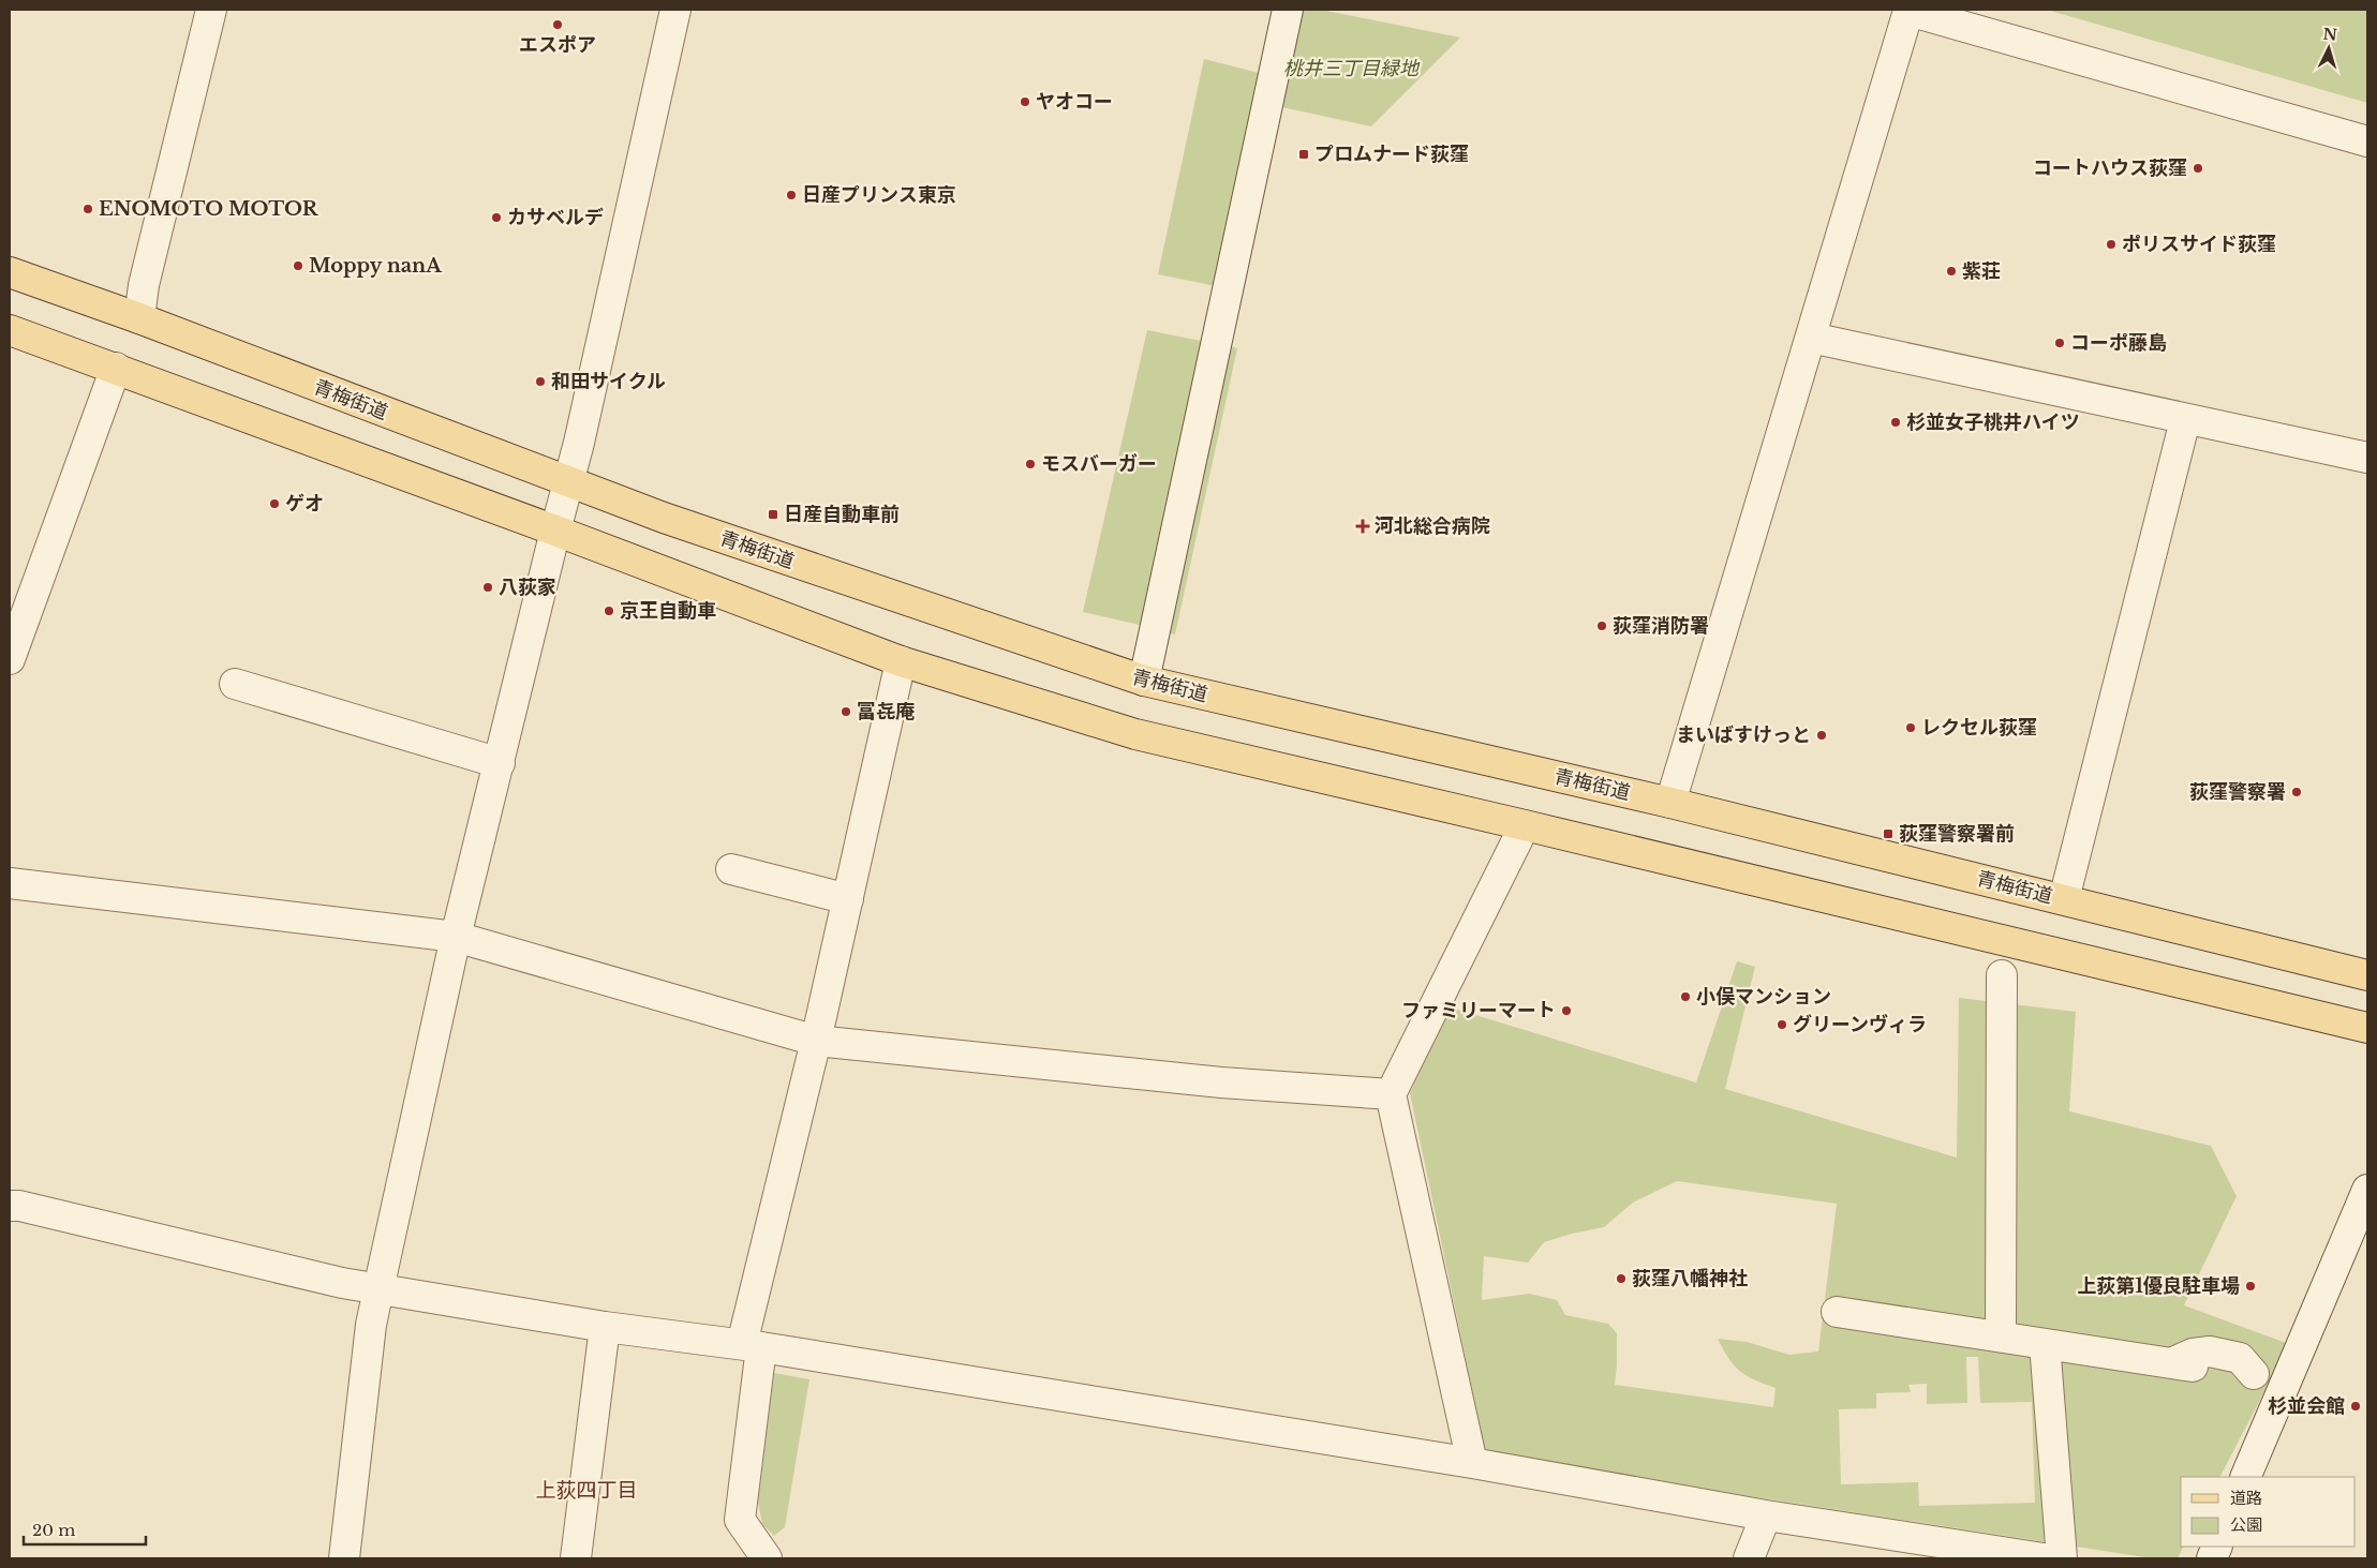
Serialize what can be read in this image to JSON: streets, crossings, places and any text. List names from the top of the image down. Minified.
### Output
{"streets":{"main road":["青梅街道"]},"districts":["上荻四丁目"],"parks":["桃井三丁目緑地"],"places":{"other":["エスポア","ヤオコー","コートハウス荻窪","日産プリンス東京","ENOMOTO MOTOR","カサベルデ","ポリスサイド荻窪","Moppy nanA","紫荘","コーポ藤島","和田サイクル","杉並女子桃井ハイツ","モスバーガー","ゲオ","八荻家","京王自動車","荻窪消防署","冨㐂庵","レクセル荻窪","まいばすけっと","荻窪警察署","小俣マンション","ファミリーマート","グリーンヴィラ","荻窪八幡神社","上荻第1優良駐車場","杉並会館"],"transit":["プロムナード荻窪","日産自動車前","荻窪警察署前"],"health":["河北総合病院"]},"legend":["道路","公園"],"scale_bar":"20 m","north":"top"}
